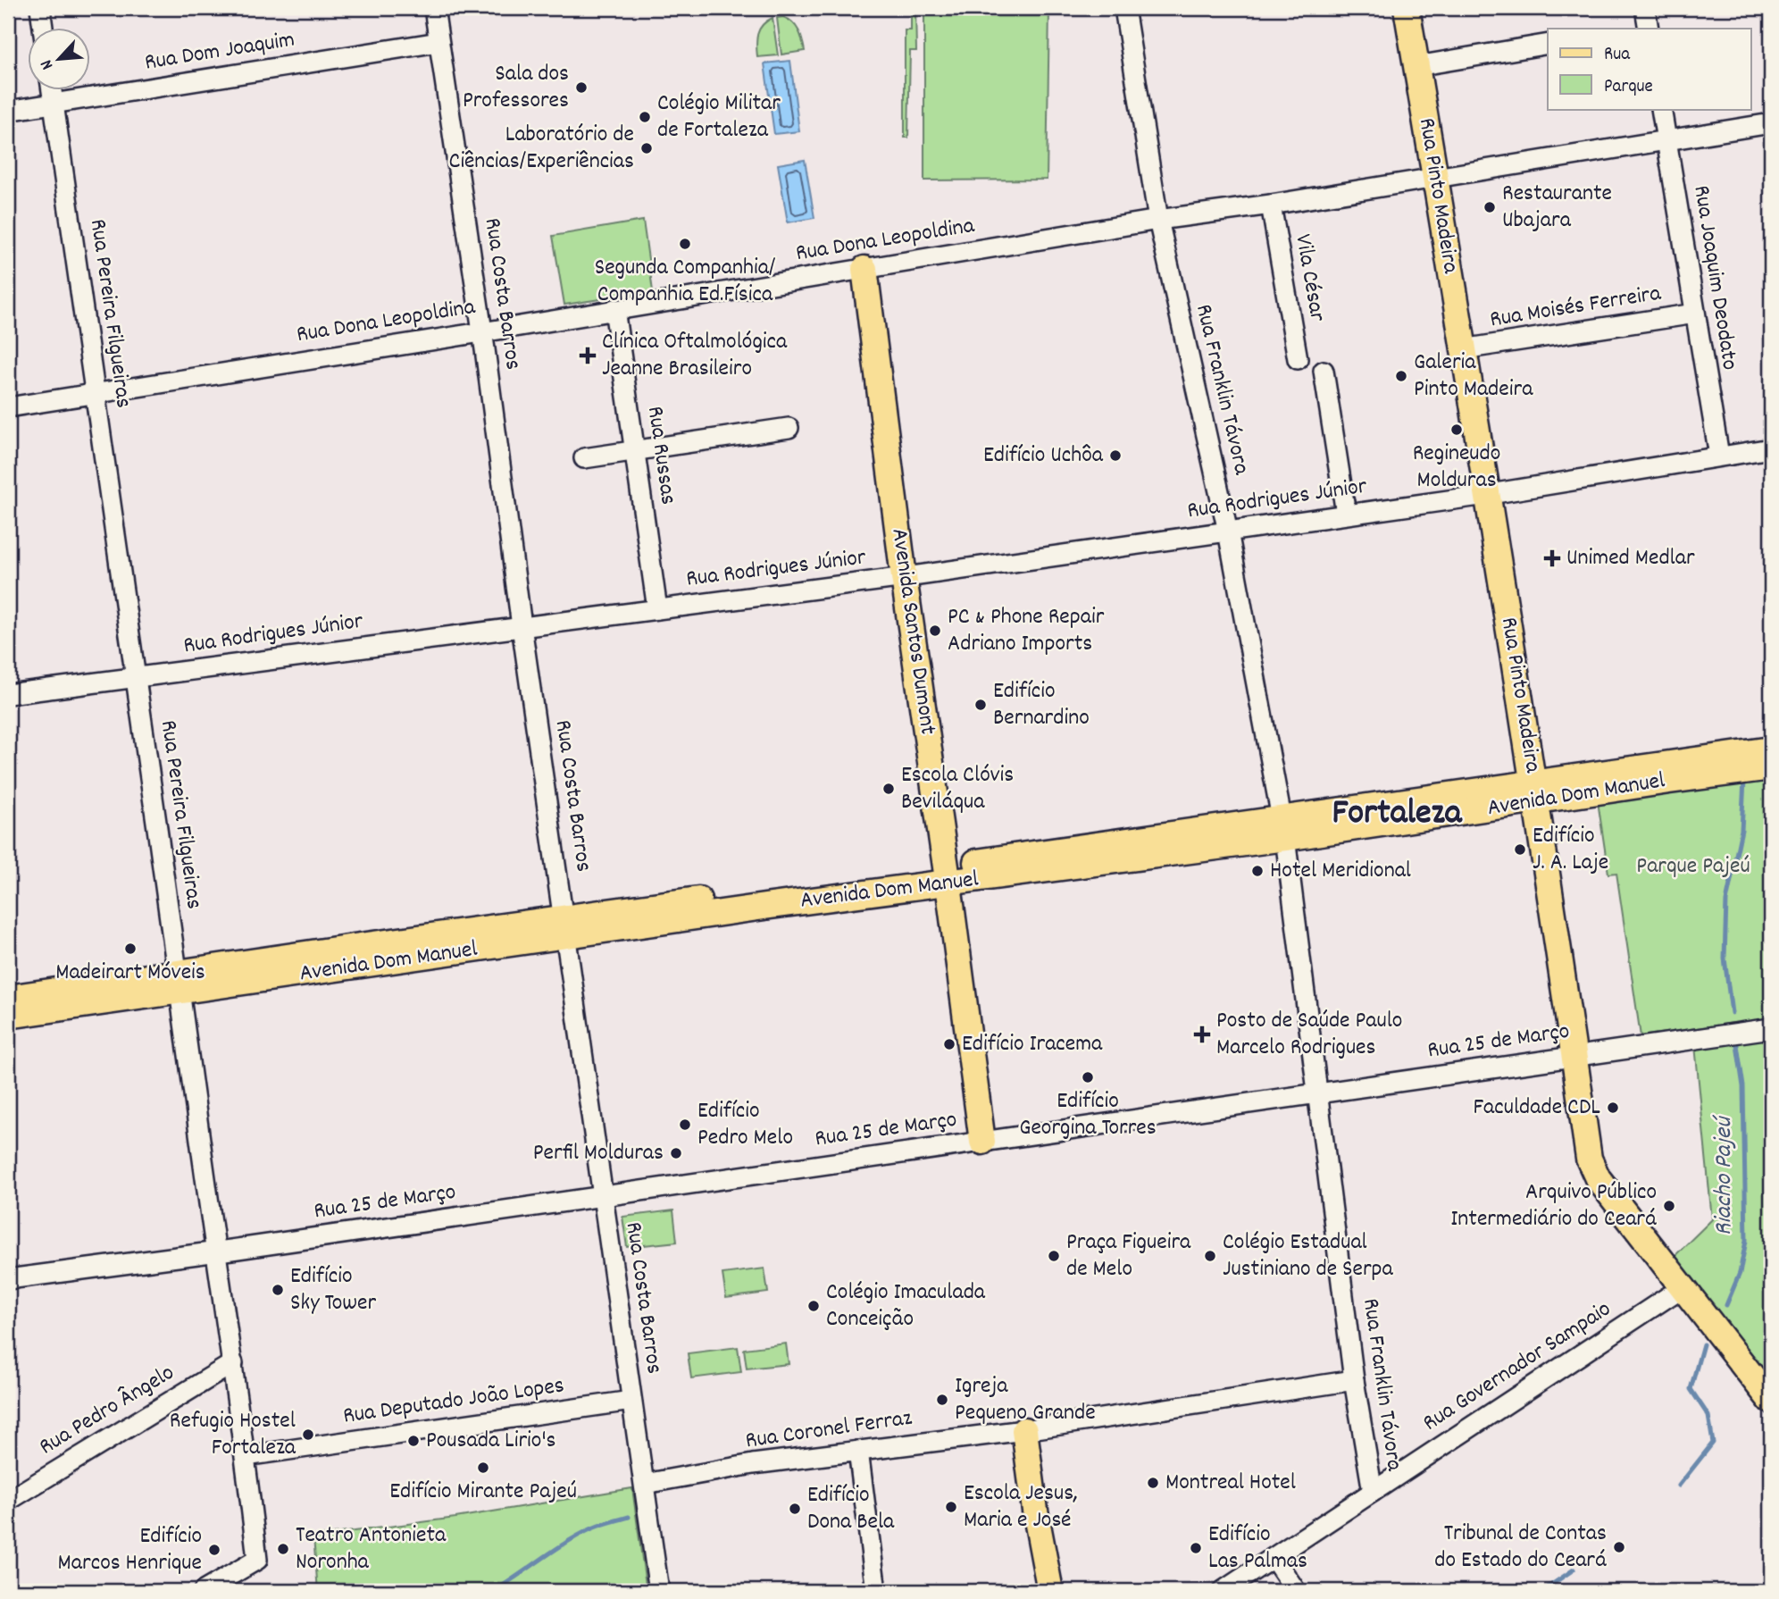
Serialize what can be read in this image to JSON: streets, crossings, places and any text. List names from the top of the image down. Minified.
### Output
{"streets":{"main road":["Rua Pinto Madeira","Avenida Santos Dumont","Avenida Dom Manuel"],"street":["Rua Dom Joaquim","Rua Dona Leopoldina","Vila César","Rua Joaquim Deodato","Rua Costa Barros","Rua Moisés Ferreira","Rua Pereira Filgueiras","Rua Franklin Távora","Rua Russas","Rua Rodrigues Júnior","Rua 25 de Março","Rua Governador Sampaio","Rua Deputado João Lopes","Rua Pedro Ângelo","Rua Coronel Ferraz"]},"crossings":[["Rua Dom Joaquim","Rua Costa Barros"],["Rua Dom Joaquim","Rua Pereira Filgueiras"],["Rua Pinto Madeira","Rua Dona Leopoldina"],["Rua Pinto Madeira","Rua Moisés Ferreira"],["Rua Pinto Madeira","Rua Rodrigues Júnior"],["Rua Pinto Madeira","Avenida Dom Manuel"],["Rua Pinto Madeira","Rua 25 de Março"],["Rua Pinto Madeira","Rua Governador Sampaio"],["Rua Dona Leopoldina","Vila César"],["Rua Dona Leopoldina","Rua Joaquim Deodato"],["Rua Dona Leopoldina","Rua Costa Barros"],["Rua Dona Leopoldina","Rua Pereira Filgueiras"],["Rua Dona Leopoldina","Rua Franklin Távora"],["Rua Dona Leopoldina","Rua Russas"],["Rua Dona Leopoldina","Avenida Santos Dumont"],["Rua Joaquim Deodato","Rua Moisés Ferreira"],["Rua Joaquim Deodato","Rua Rodrigues Júnior"],["Rua Costa Barros","Rua Rodrigues Júnior"],["Rua Costa Barros","Avenida Dom Manuel"],["Rua Costa Barros","Rua 25 de Março"],["Rua Costa Barros","Rua Deputado João Lopes"],["Rua Costa Barros","Rua Coronel Ferraz"],["Rua Pereira Filgueiras","Rua Rodrigues Júnior"],["Rua Pereira Filgueiras","Avenida Dom Manuel"],["Rua Pereira Filgueiras","Rua 25 de Março"],["Rua Pereira Filgueiras","Rua Deputado João Lopes"],["Rua Pereira Filgueiras","Rua Pedro Ângelo"],["Rua Franklin Távora","Rua Rodrigues Júnior"],["Rua Franklin Távora","Avenida Dom Manuel"],["Rua Franklin Távora","Rua 25 de Março"],["Rua Franklin Távora","Rua Governador Sampaio"],["Rua Franklin Távora","Rua Coronel Ferraz"],["Rua Russas","Rua Rodrigues Júnior"],["Rua Rodrigues Júnior","Avenida Santos Dumont"],["Avenida Santos Dumont","Avenida Dom Manuel"],["Avenida Santos Dumont","Rua 25 de Março"]],"districts":["Fortaleza"],"water":["Riacho Pajeú"],"parks":["Parque Pajeú"],"places":{"other":["Sala dos Professores","Colégio Militar de Fortaleza","Laboratório de Ciências/Experiências","Restaurante Ubajara","Segunda Companhia/ Companhia Ed.Física","Galeria Pinto Madeira","Regineudo Molduras","Edifício Uchôa","PC & Phone Repair Adriano Imports","Edifício Bernardino","Escola Clóvis Beviláqua","Edifício J. A. Laje","Hotel Meridional","Madeirart Móveis","Edifício Iracema","Edifício Georgina Torres","Faculdade CDL","Edifício Pedro Melo","Perfil Molduras","Arquivo Público Intermediário do Ceará","Praça Figueira de Melo","Colégio Estadual Justiniano de Serpa","Edifício Sky Tower","Colégio Imaculada Conceição","Igreja Pequeno Grande","Refugio Hostel Fortaleza","Pousada Lirio's","Edifício Mirante Pajeú","Montreal Hotel","Escola Jesus, Maria e José","Edifício Dona Bela","Tribunal de Contas do Estado do Ceará","Edifício Las Palmas","Teatro Antonieta Noronha","Edifício Marcos Henrique"],"health":["Clínica Oftalmológica Jeanne Brasileiro","Unimed Medlar","Posto de Saúde Paulo Marcelo Rodrigues"]},"legend":["Rua","Parque"],"north":"bottom left"}
